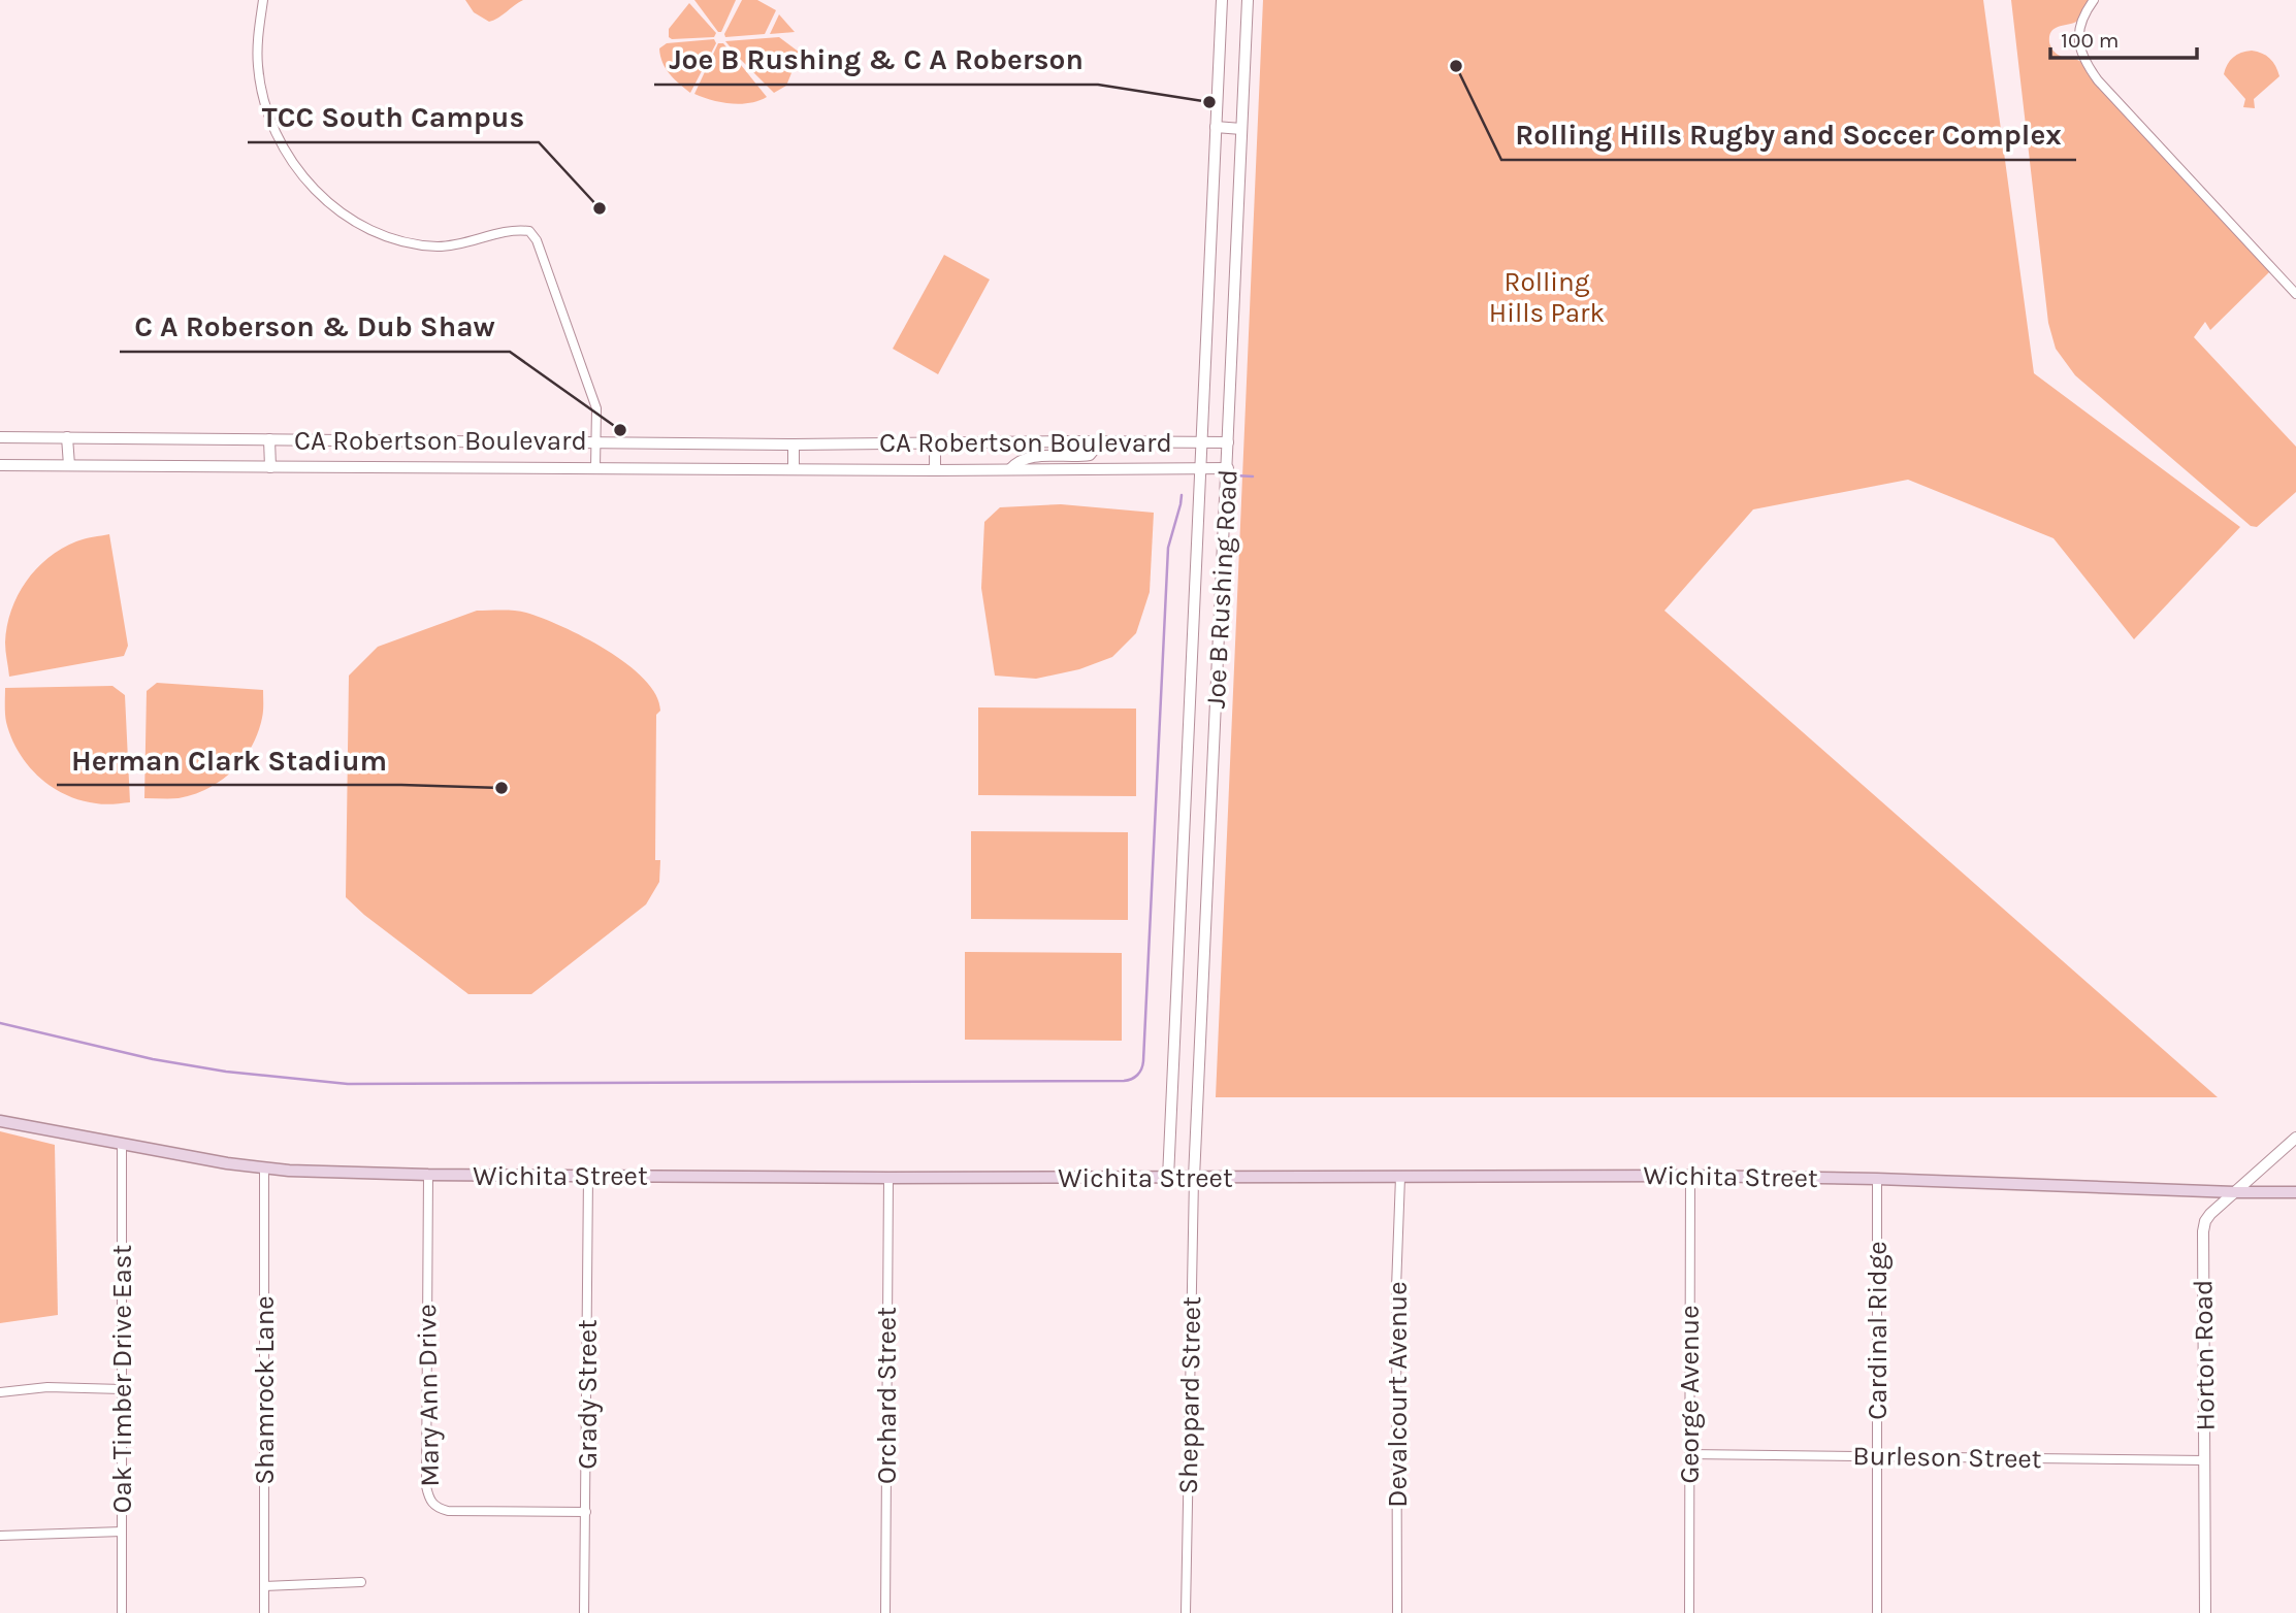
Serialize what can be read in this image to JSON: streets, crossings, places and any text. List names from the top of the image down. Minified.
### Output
{"streets":{"main road":["Wichita Street"],"street":["CA Robertson Boulevard","Joe B Rushing Road","Cardinal Ridge","Horton Road","Oak Timber Drive East","Shamrock Lane","Grady Street","Devalcourt Avenue","George Avenue","Mary Ann Drive","Orchard Street","Sheppard Street","Burleson Street"]},"crossings":[["CA Robertson Boulevard","Joe B Rushing Road"],["Joe B Rushing Road","Wichita Street"],["Joe B Rushing Road","Sheppard Street"],["Wichita Street","Cardinal Ridge"],["Wichita Street","Horton Road"],["Wichita Street","Oak Timber Drive East"],["Wichita Street","Shamrock Lane"],["Wichita Street","Grady Street"],["Wichita Street","Devalcourt Avenue"],["Wichita Street","George Avenue"],["Wichita Street","Mary Ann Drive"],["Wichita Street","Orchard Street"],["Wichita Street","Sheppard Street"],["Cardinal Ridge","Burleson Street"],["Horton Road","Burleson Street"],["Grady Street","Mary Ann Drive"],["George Avenue","Burleson Street"]],"parks":["Rolling Hills Park"],"places":["Rolling Hills Rugby and Soccer Complex","Joe B Rushing & C A Roberson","TCC South Campus","C A Roberson & Dub Shaw","Herman Clark Stadium"],"scale_bar":"100 m"}
